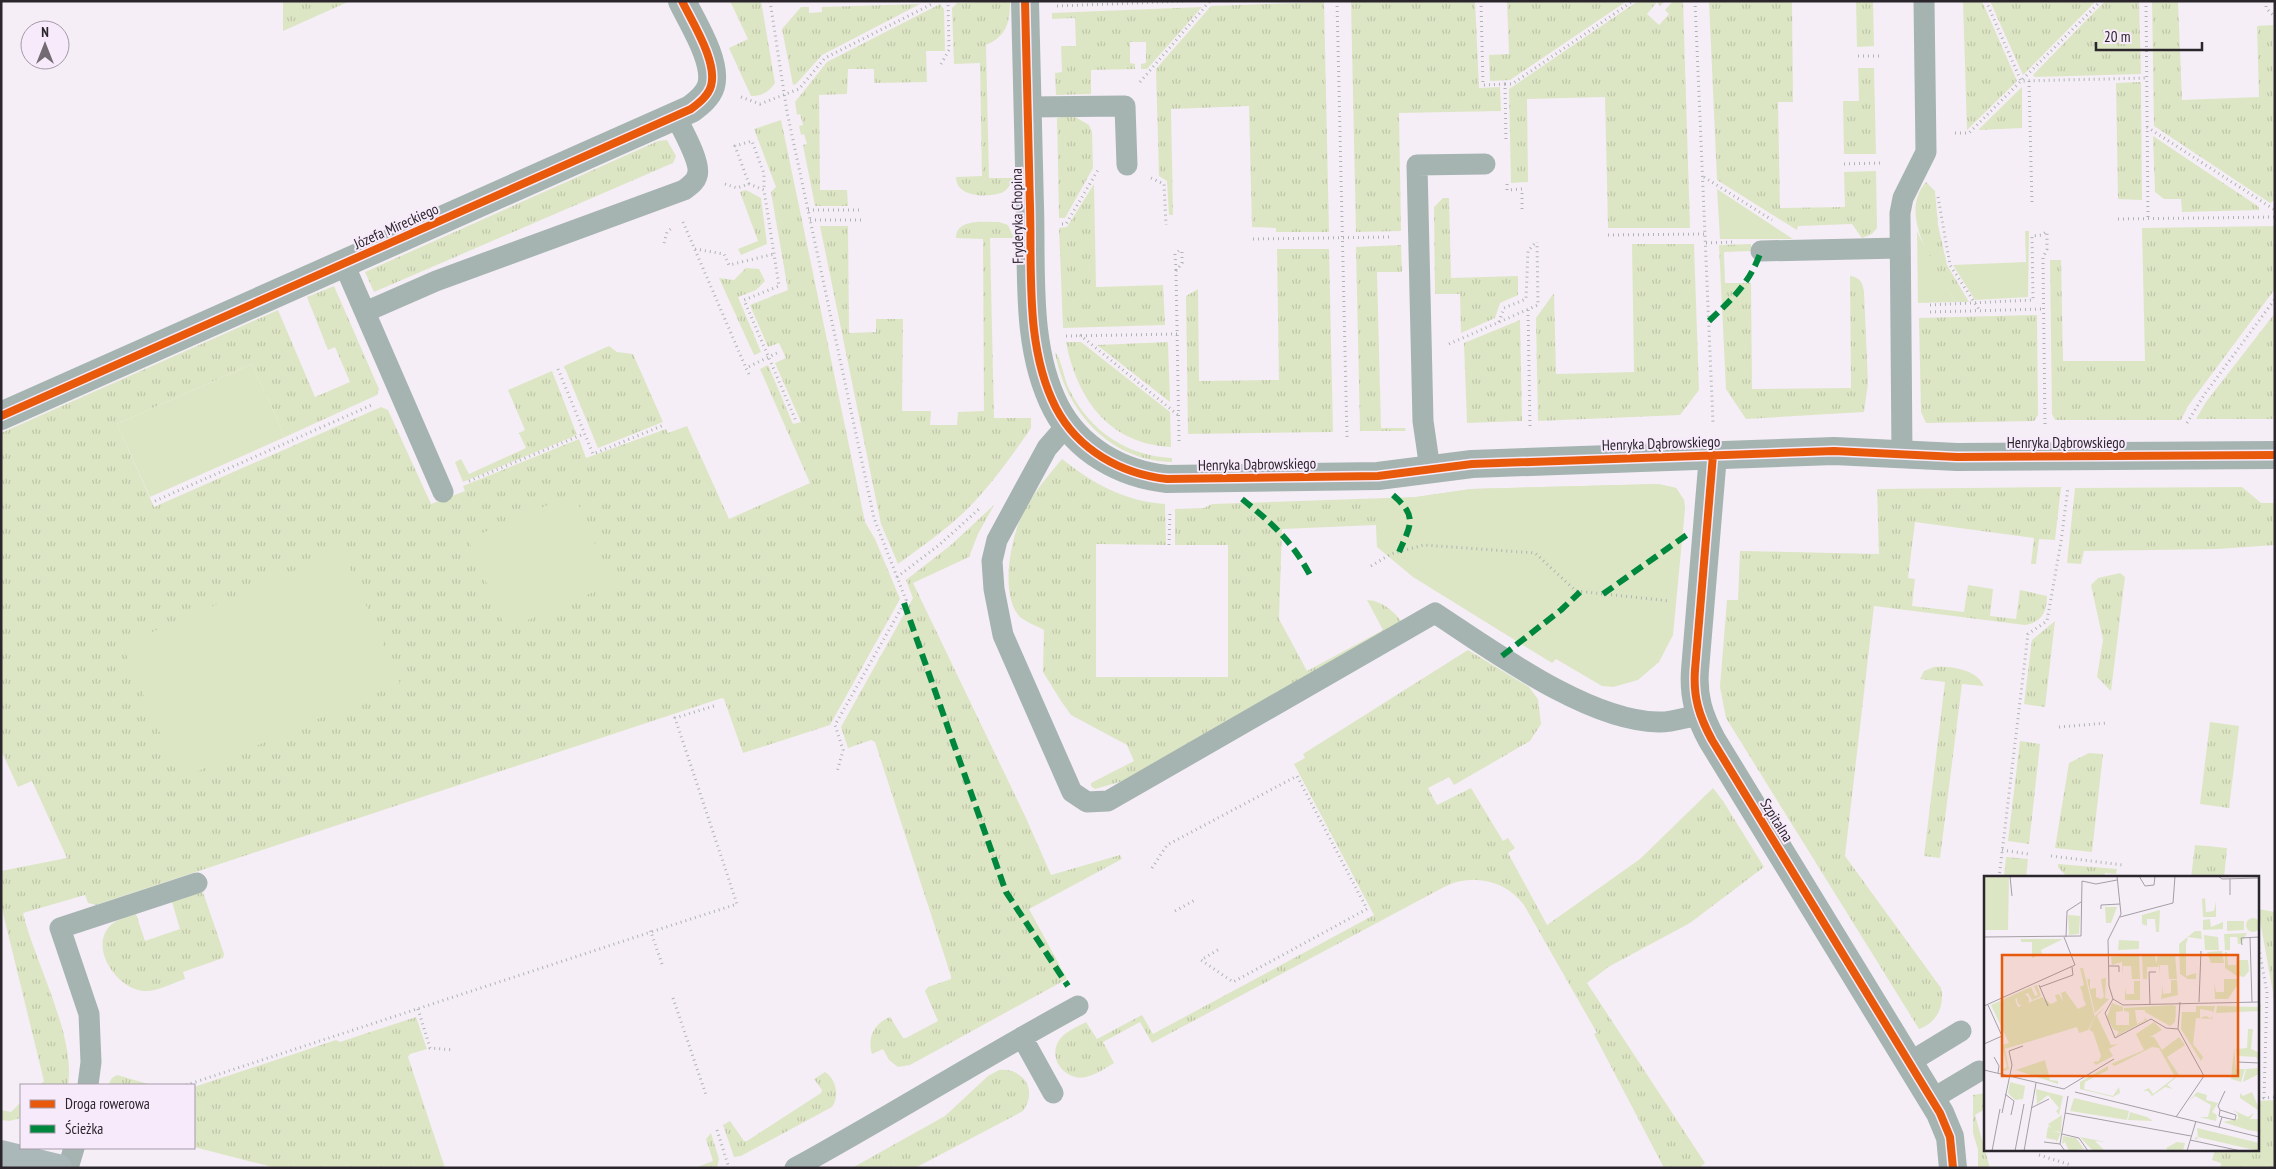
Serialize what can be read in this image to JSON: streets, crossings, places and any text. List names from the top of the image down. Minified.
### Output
{"streets":{"street":["Fryderyka Chopina","Józefa Mireckiego","Henryka Dąbrowskiego","Szpitalna"]},"crossings":[["Fryderyka Chopina","Henryka Dąbrowskiego"],["Henryka Dąbrowskiego","Szpitalna"]],"legend":["Droga rowerowa","Ścieżka"],"scale_bar":"20 m","north":"top"}
